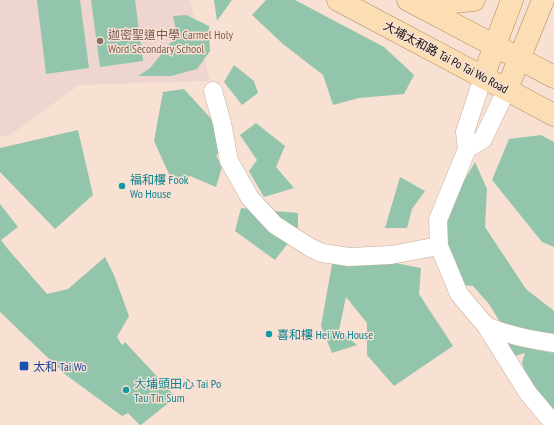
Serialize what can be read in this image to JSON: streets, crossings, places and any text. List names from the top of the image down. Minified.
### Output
{"streets":{"main road":["大埔太和路 Tai Po Tai Wo Road"]},"places":{"other":["迦密聖道中學 Carmel Holy Word Secondary School","福和樓 Fook Wo House","喜和樓 Hei Wo House","大埔頭田心 Tai Po Tau Tin Sum"],"transit":["太和 Tai Wo"]}}
